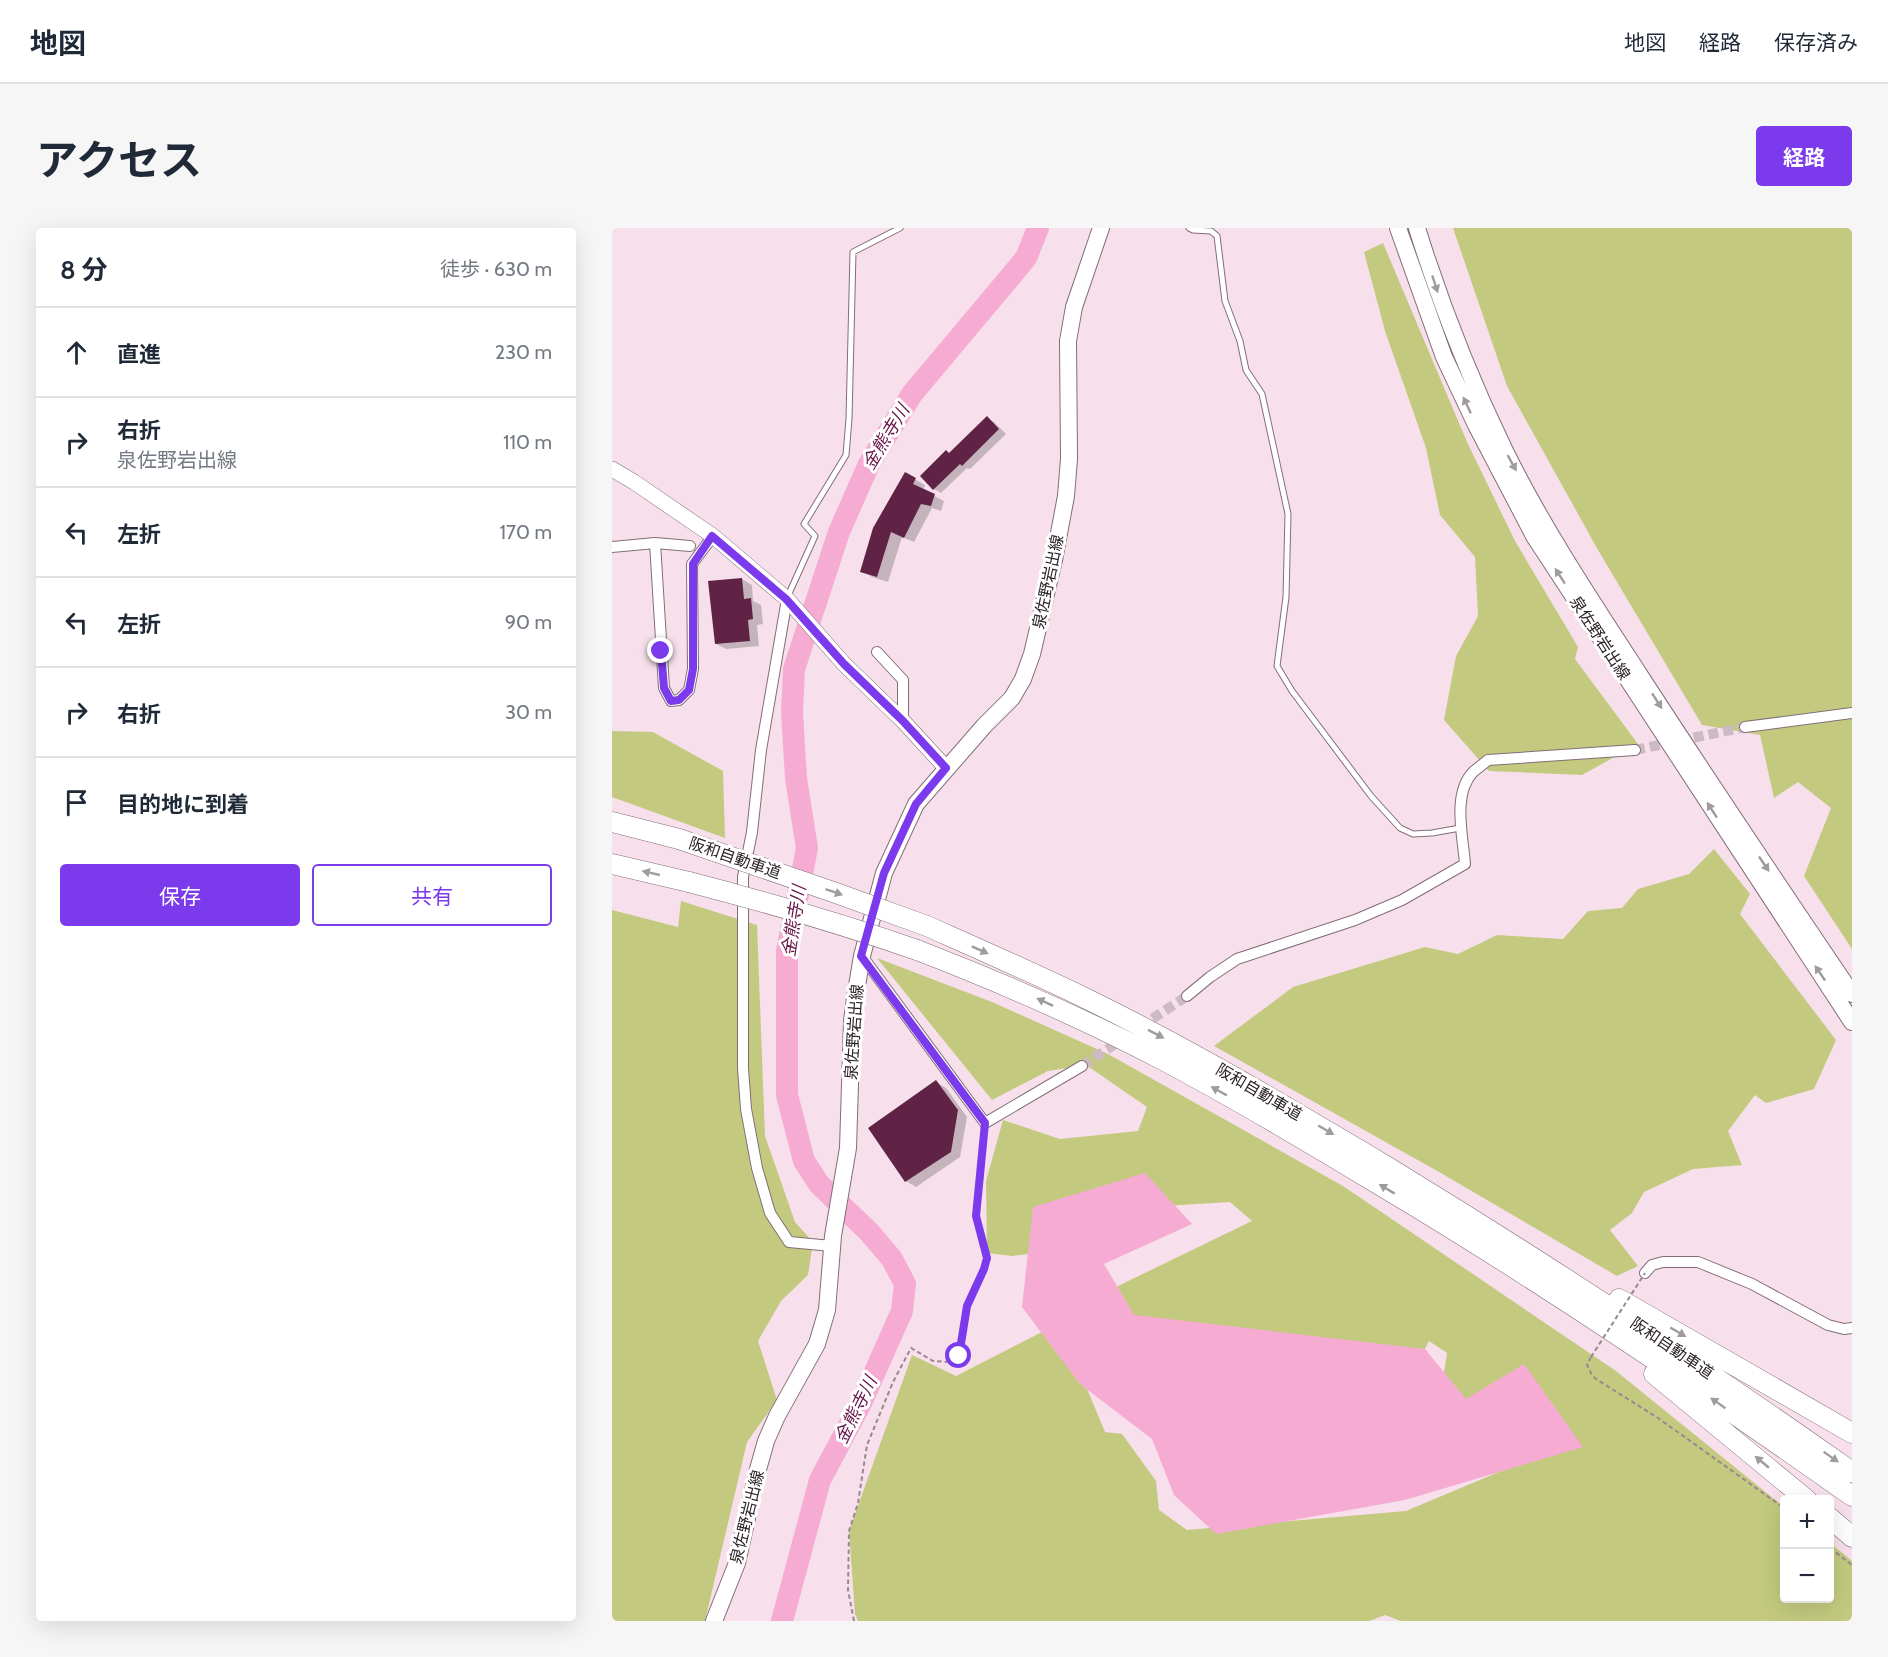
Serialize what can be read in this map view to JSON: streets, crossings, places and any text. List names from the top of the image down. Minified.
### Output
{"streets":{"highway":["阪和自動車道"],"main road":["泉佐野岩出線"]},"water":["金熊寺川"],"page":{"header":"地図","nav":["地図","経路","保存済み"],"title":"アクセス","buttons":["経路",["保存","共有"]],"heading":["8 分","徒歩 · 630 m"],"list":[["直進","230 m"],["右折","泉佐野岩出線","110 m"],["左折","170 m"],["左折","90 m"],["右折","30 m"],"目的地に到着"],"map_buttons":["+","−"]}}
